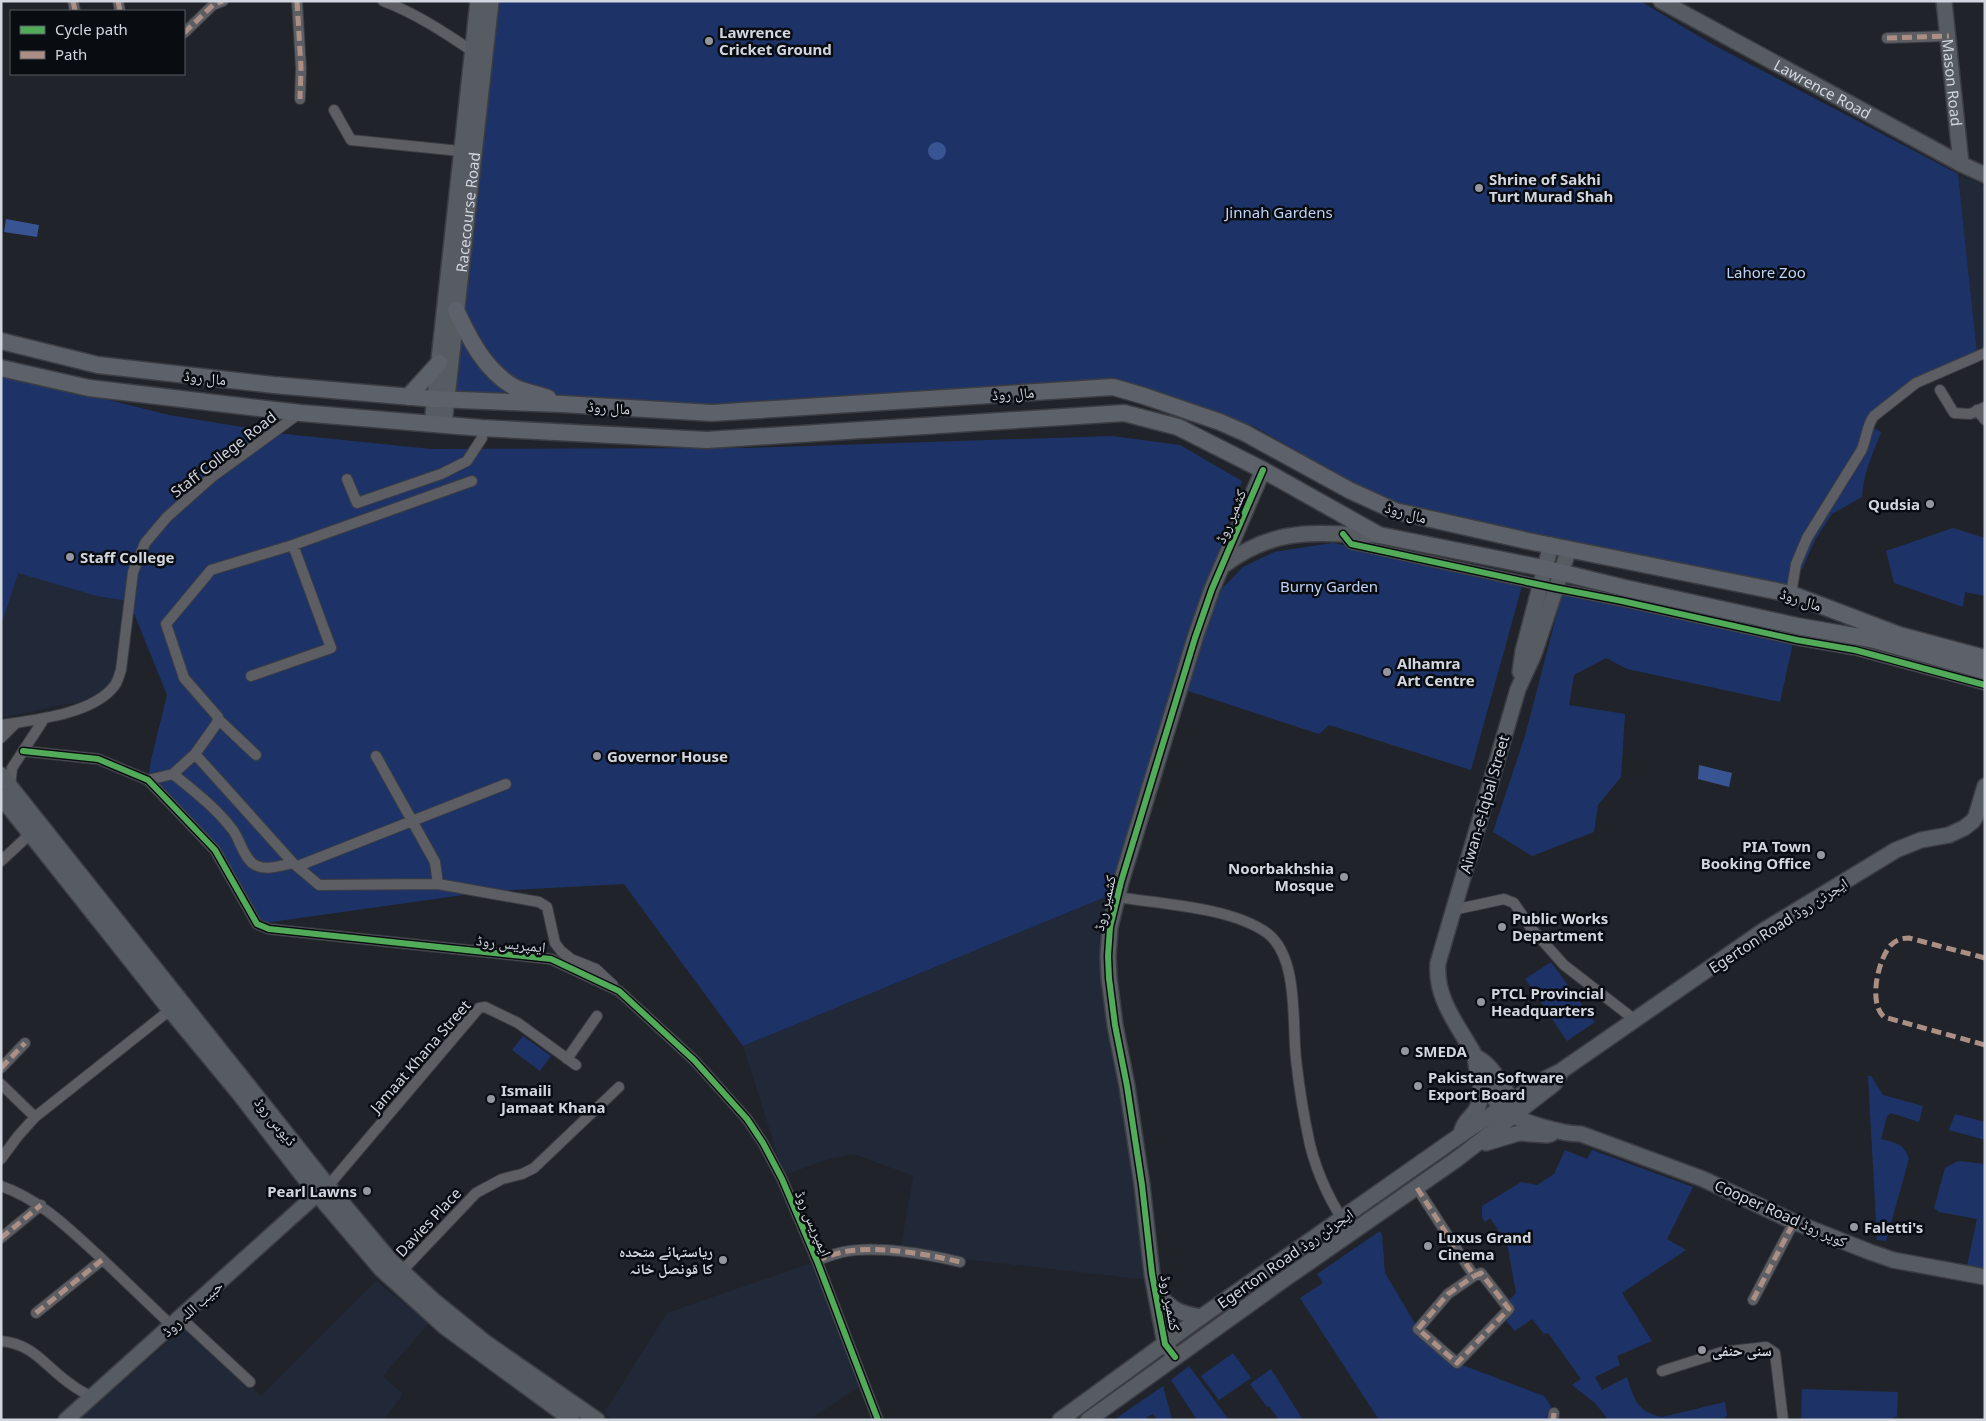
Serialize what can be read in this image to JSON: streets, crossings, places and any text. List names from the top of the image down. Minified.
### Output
{"streets":{"main road":["Mason Road","Lawrence Road","Racecourse Road","مال روڈ","کشمیر روڈ","Aiwan-e-Iqbal Street","Egerton Road ایجرٹن روڈ","ڈیوس روڈ","Cooper Road کوپر روڈ","حبیب اللہ روڈ"],"street":["Staff College Road","ایمپریس روڈ","Jamaat Khana Street","Davies Place"]},"crossings":[["Mason Road","Lawrence Road"],["Racecourse Road","مال روڈ"],["مال روڈ","Staff College Road"],["مال روڈ","کشمیر روڈ"],["مال روڈ","Aiwan-e-Iqbal Street"],["کشمیر روڈ","Egerton Road ایجرٹن روڈ"],["Aiwan-e-Iqbal Street","Egerton Road ایجرٹن روڈ"],["Aiwan-e-Iqbal Street","Cooper Road کوپر روڈ"],["Egerton Road ایجرٹن روڈ","Cooper Road کوپر روڈ"],["Jamaat Khana Street","ڈیوس روڈ"],["Jamaat Khana Street","حبیب اللہ روڈ"],["ڈیوس روڈ","Davies Place"],["ڈیوس روڈ","حبیب اللہ روڈ"]],"parks":["Jinnah Gardens","Lahore Zoo","Burny Garden"],"places":["Lawrence Cricket Ground","Shrine of Sakhi Turt Murad Shah","Qudsia","Staff College","Alhamra Art Centre","Governor House","PIA Town Booking Office","Noorbakhshia Mosque","Public Works Department","PTCL Provincial Headquarters","SMEDA","Pakistan Software Export Board","Ismaili Jamaat Khana","Pearl Lawns","Faletti's","Luxus Grand Cinema","ریاستہائے متحدہ کا قونصل خانہ","سنی حنفی"],"legend":["Cycle path","Path"]}
